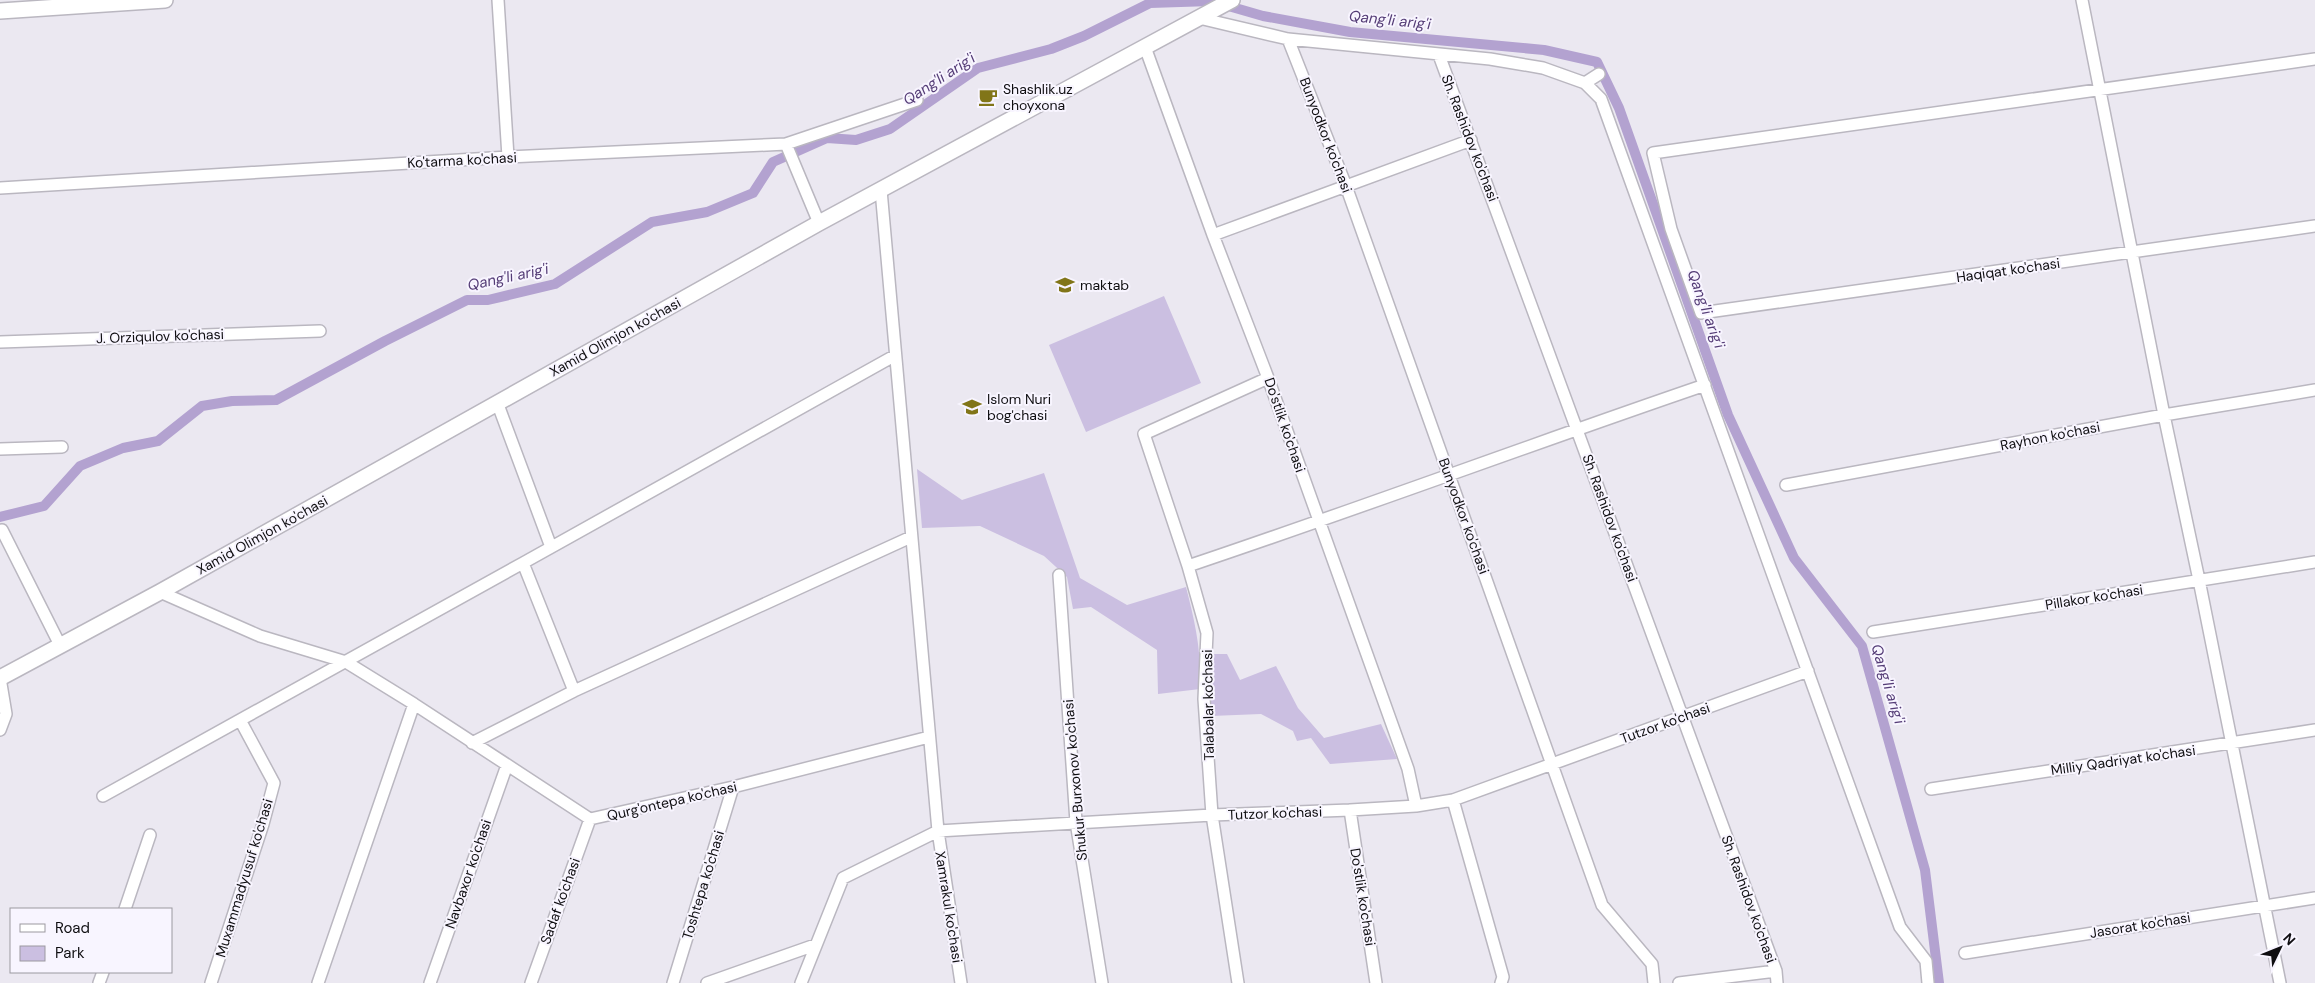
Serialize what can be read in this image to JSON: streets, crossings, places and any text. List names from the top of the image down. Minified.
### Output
{"streets":{"main road":["Xamid Olimjon ko'chasi"],"street":["Bunyodkor ko'chasi","Sh. Rashidov ko'chasi","Ko'tarma ko'chasi","Haqiqat ko'chasi","J. Orziqulov ko'chasi","Do'stlik ko'chasi","Rayhon ko'chasi","Pillakor ko'chasi","Talabalar ko'chasi","Tutzor ko'chasi","Milliy Qadriyat ko'chasi","Shukur Burxonov ko'chasi","Qurg'ontepa ko'chasi","Navbaxor ko'chasi","Muxammadyusuf ko'chasi","Toshtepa ko'chasi","Sadaf ko'chasi","Xamrakul ko'chasi","Jasorat ko'chasi"]},"crossings":[["Bunyodkor ko'chasi","Tutzor ko'chasi"],["Sh. Rashidov ko'chasi","Tutzor ko'chasi"],["Xamid Olimjon ko'chasi","Do'stlik ko'chasi"],["Xamid Olimjon ko'chasi","Qurg'ontepa ko'chasi"],["Xamid Olimjon ko'chasi","Xamrakul ko'chasi"],["Do'stlik ko'chasi","Talabalar ko'chasi"],["Do'stlik ko'chasi","Tutzor ko'chasi"],["Talabalar ko'chasi","Tutzor ko'chasi"],["Tutzor ko'chasi","Shukur Burxonov ko'chasi"],["Tutzor ko'chasi","Xamrakul ko'chasi"],["Qurg'ontepa ko'chasi","Navbaxor ko'chasi"],["Qurg'ontepa ko'chasi","Toshtepa ko'chasi"],["Qurg'ontepa ko'chasi","Sadaf ko'chasi"],["Qurg'ontepa ko'chasi","Xamrakul ko'chasi"]],"water":["Qang'li arig'i"],"places":{"cafe":["Shashlik.uz choyxona"],"school or university":["maktab","Islom Nuri bog'chasi"]},"legend":["Road","Park"],"north":"top right"}
